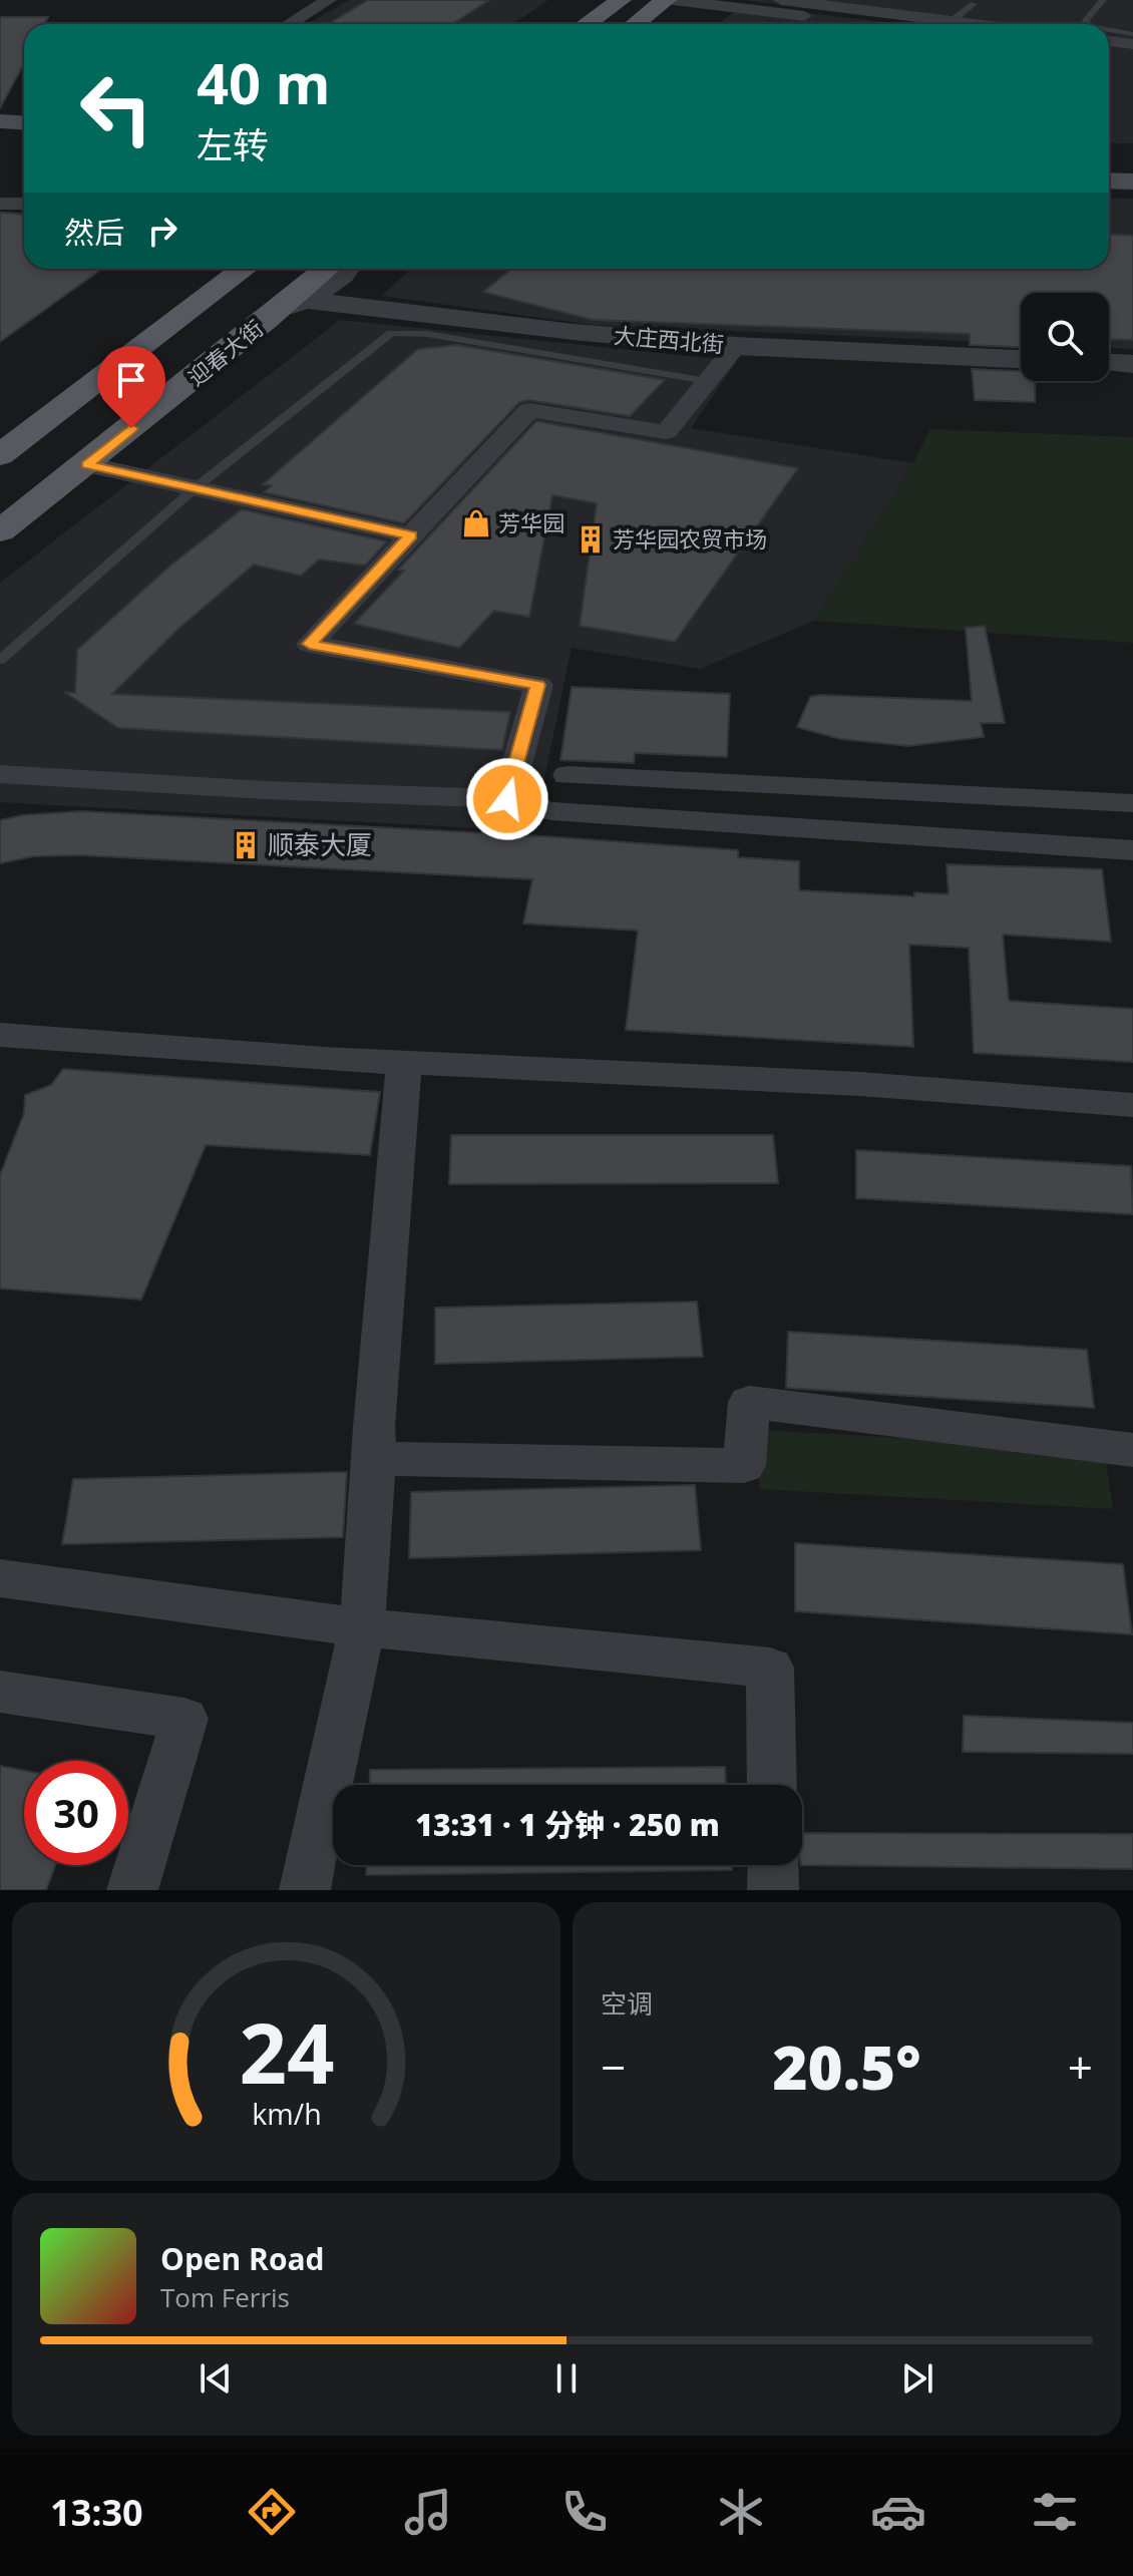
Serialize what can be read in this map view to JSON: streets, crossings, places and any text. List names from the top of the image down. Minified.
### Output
{"streets":{"main road":["迎春大街"],"street":["大庄西北街"]},"places":{"shop":["芳华园"],"building":["芳华园农贸市场","顺泰大厦"]},"page":{"turn":["40 m","左转"],"then":"然后","limit":"30","trip":"13:31 · 1 分钟 · 250 m","tile":"空调","heat":["−","20.5°","+"],"song":["Open Road","Tom Ferris"],"tabs":"13:30","gauge":["24","km/h"]}}
